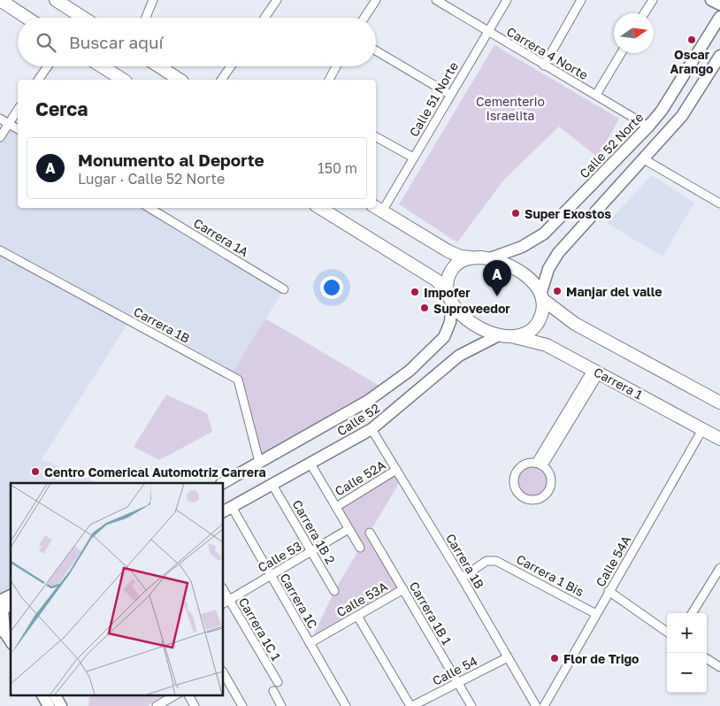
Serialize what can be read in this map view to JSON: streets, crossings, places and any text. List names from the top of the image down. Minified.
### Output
{"streets":{"main road":["Calle 52 Norte","Carrera 1","Calle 52"],"street":["Carrera 4 Norte","Calle 51 Norte","Carrera 1A","Carrera 1B","Calle 52A","Carrera 1B 2","Calle 53","Calle 54A","Carrera 1 Bis","Calle 53A","Carrera 1C","Carrera 1B 1","Carrera 1C 1","Calle 54"]},"crossings":[["Carrera 4 Norte","Calle 51 Norte"],["Carrera 4 Norte","Calle 52 Norte"],["Calle 52 Norte","Carrera 1"],["Calle 52 Norte","Calle 52"],["Carrera 1B","Calle 52"],["Carrera 1B","Calle 52A"],["Carrera 1B","Carrera 1 Bis"],["Carrera 1B","Calle 54"],["Carrera 1","Calle 52"],["Carrera 1","Calle 54A"],["Calle 52","Carrera 1B 2"],["Calle 52","Carrera 1C"],["Carrera 1B 2","Calle 53"],["Calle 53","Carrera 1C"],["Calle 53","Carrera 1C 1"],["Calle 54A","Carrera 1 Bis"],["Calle 53A","Carrera 1C"],["Calle 53A","Carrera 1B 1"],["Carrera 1B 1","Calle 54"]],"parks":["Cementerio Israelita"],"places":["Oscar Arango","Super Exostos","Manjar del valle","Impofer","Suproveedor","Centro Comerical Automotriz Carrera","Flor de Trigo"],"north":"right","page":{"search":"Buscar aquí","heading":"Cerca","list":[{"mark":"A","name":"Monumento al Deporte","note":"Lugar · Calle 52 Norte","value":"150 m"}],"pins":"A","map_buttons":["+","−"]}}
